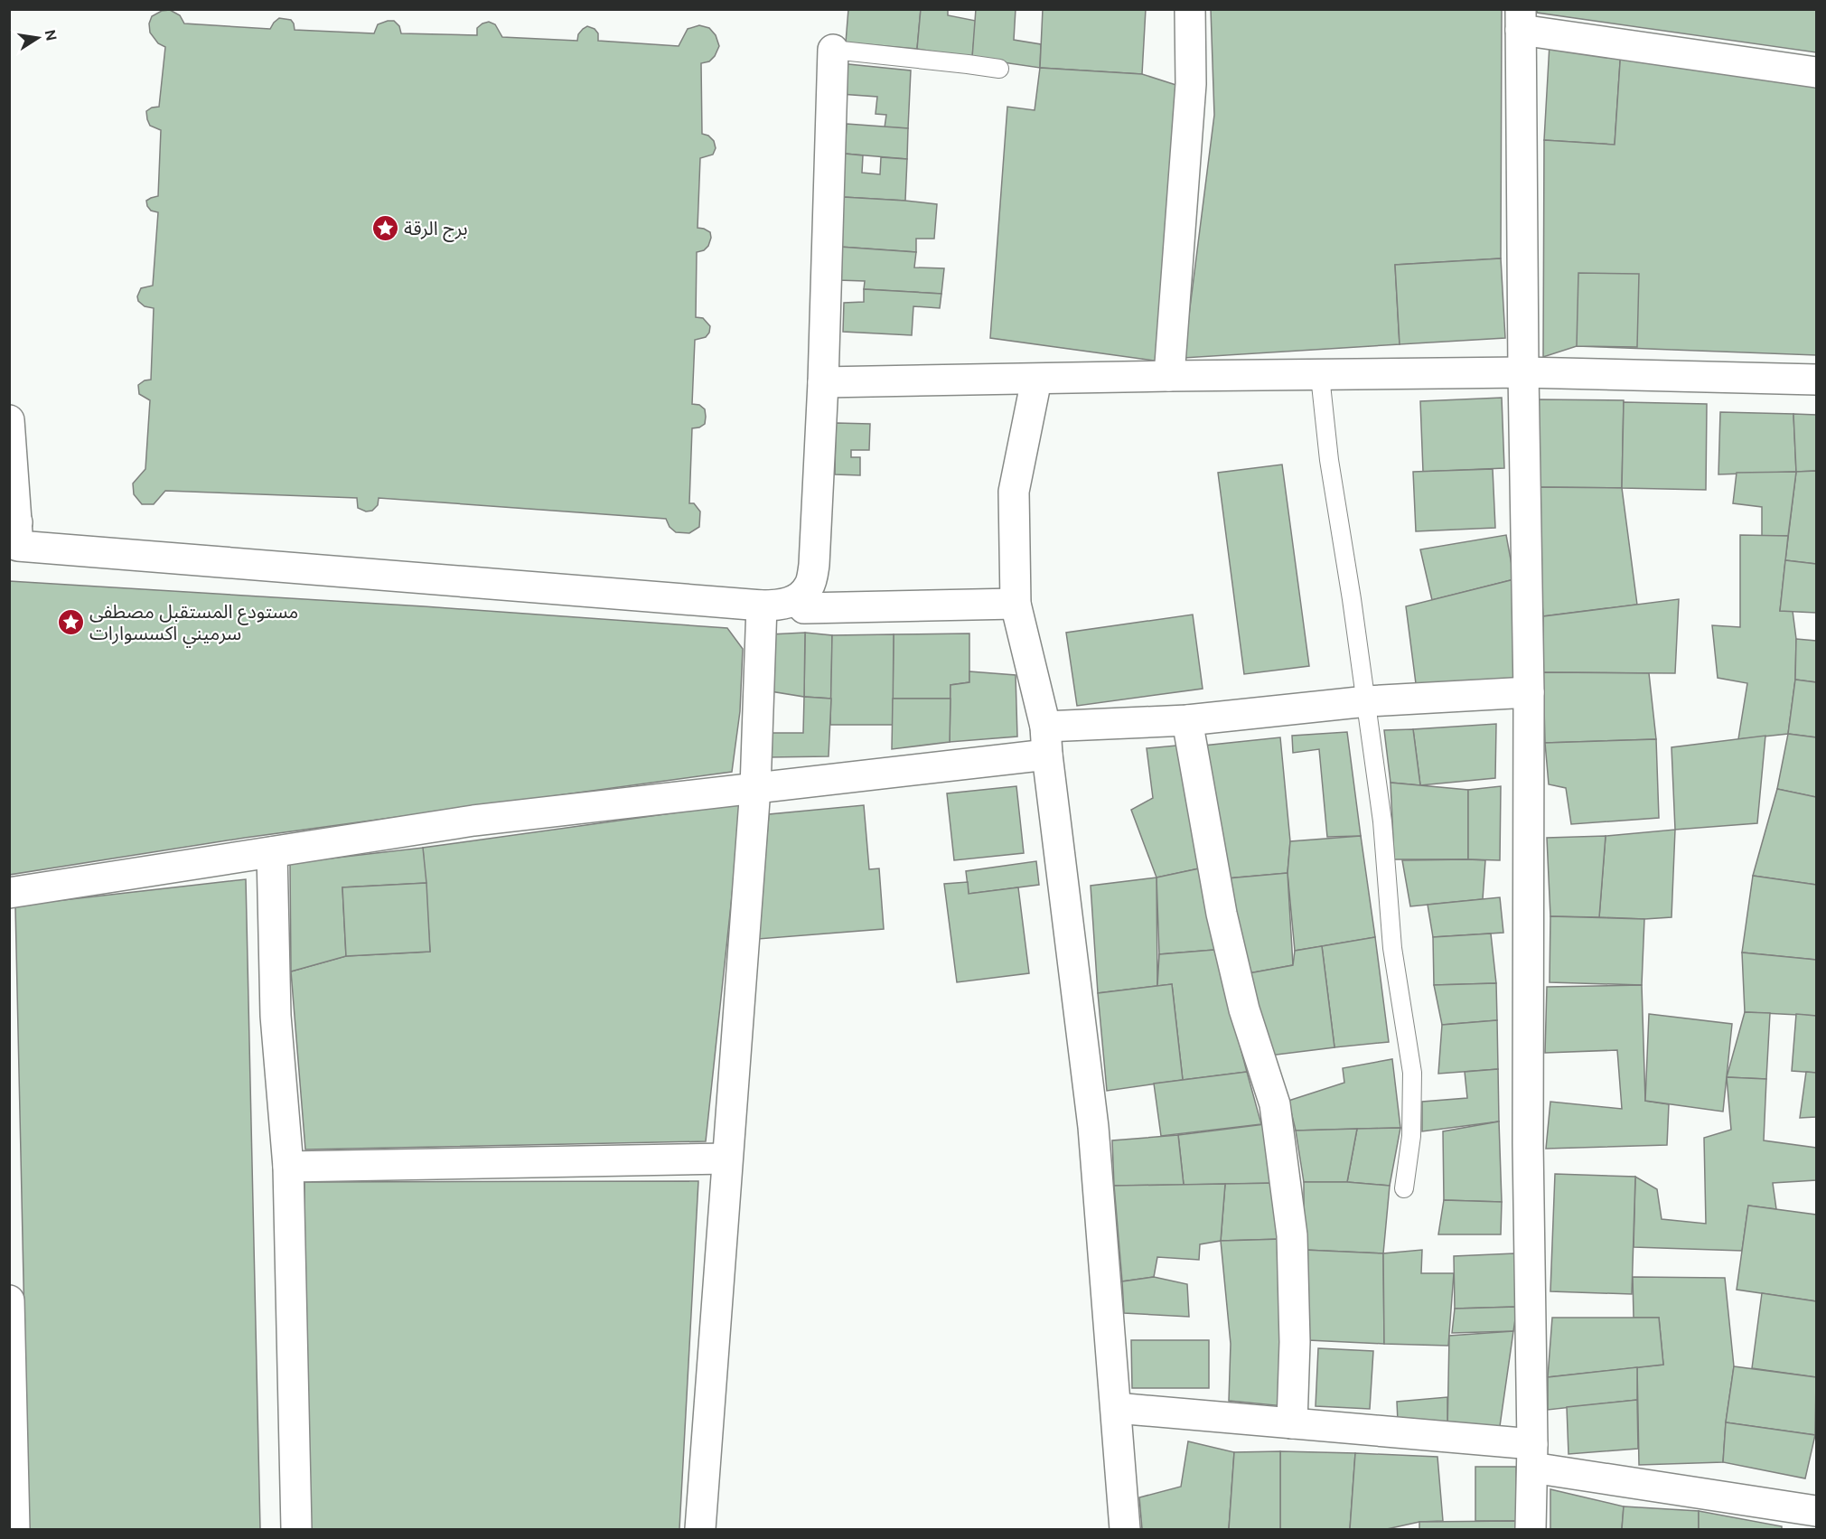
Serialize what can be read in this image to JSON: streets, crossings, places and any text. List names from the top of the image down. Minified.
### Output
{"places":{"place":["برج الرقة","مستودع المستقبل مصطفى سرميني اكسسوارات"]},"north":"right"}
